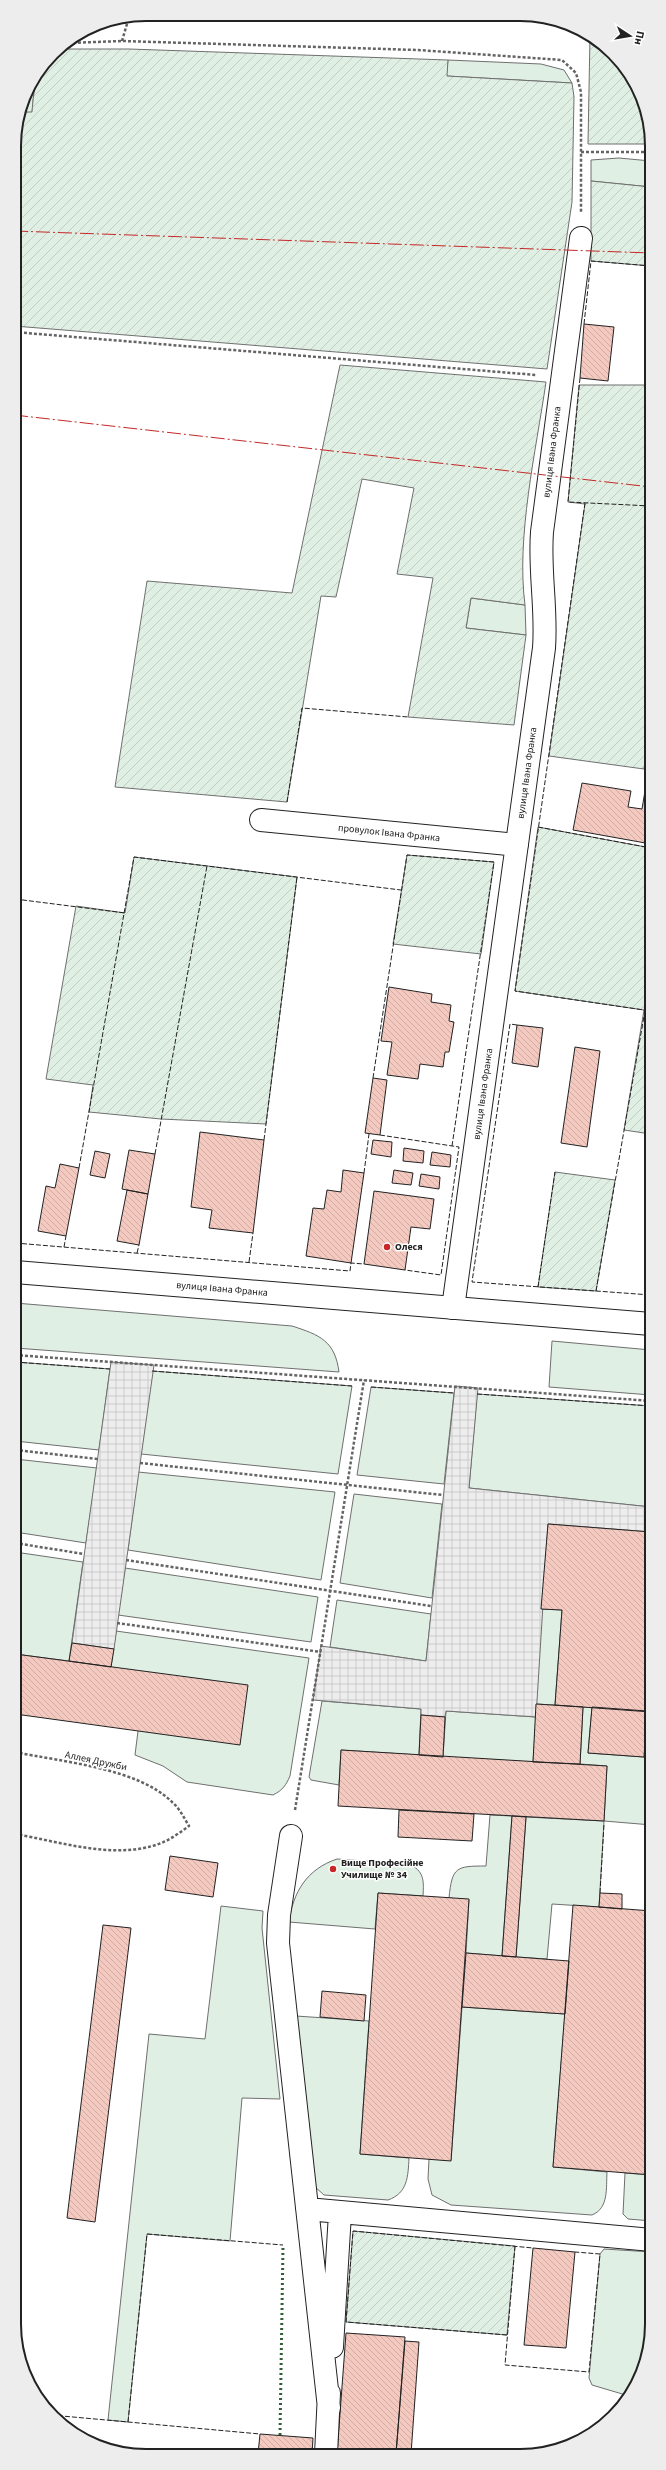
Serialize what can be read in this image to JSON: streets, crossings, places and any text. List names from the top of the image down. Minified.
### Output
{"streets":{"street":["вулиця Івана Франка","провулок Івана Франка"],"path":["Аллея Дружби"]},"crossings":[["вулиця Івана Франка","провулок Івана Франка"]],"places":["Олеся","Вище Професійне Училище № 34"],"north":"right"}
